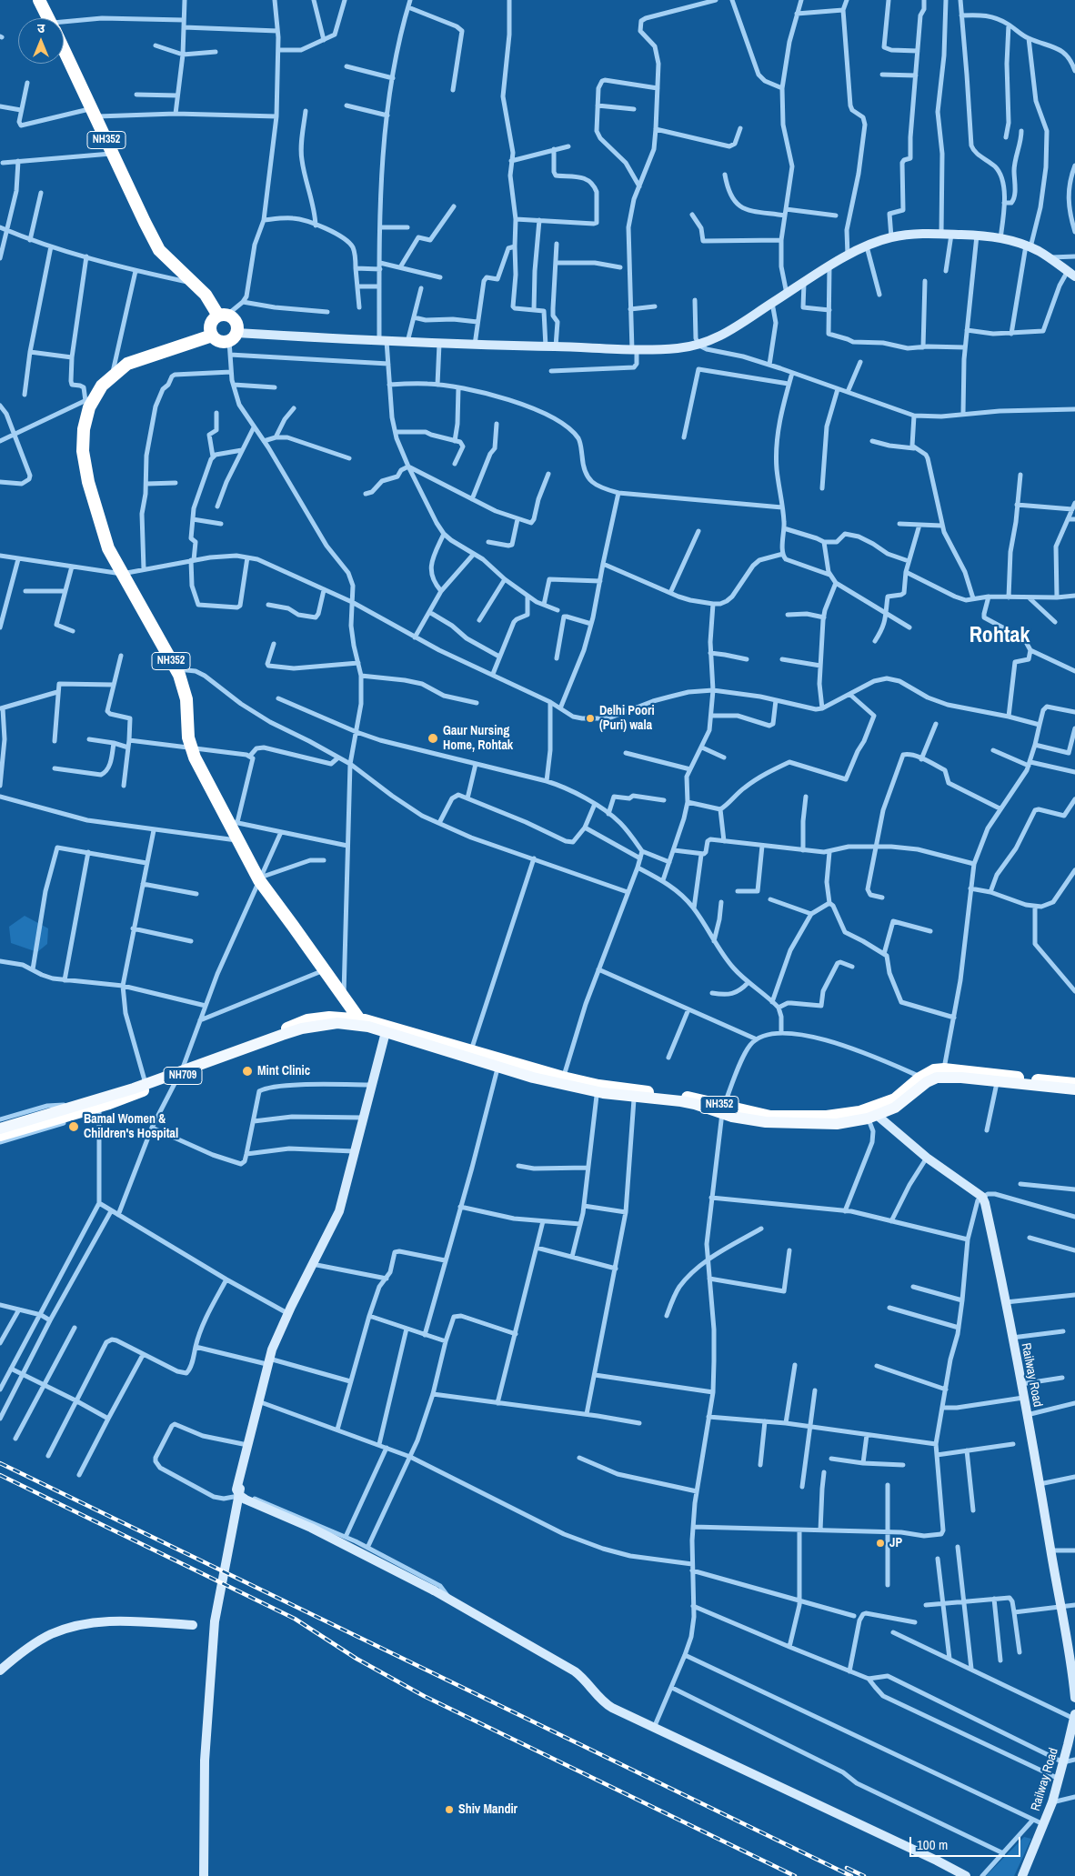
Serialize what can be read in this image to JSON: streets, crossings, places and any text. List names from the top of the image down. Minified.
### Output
{"streets":{"highway":["NH352","NH709"],"street":["Railway Road"]},"crossings":[["NH352","NH709"]],"districts":["Rohtak"],"places":["Delhi Poori (Puri) wala","Gaur Nursing Home, Rohtak","Mint Clinic","Bamal Women & Children's Hospital","JP","Shiv Mandir"],"scale_bar":"100 m","north":"top"}
